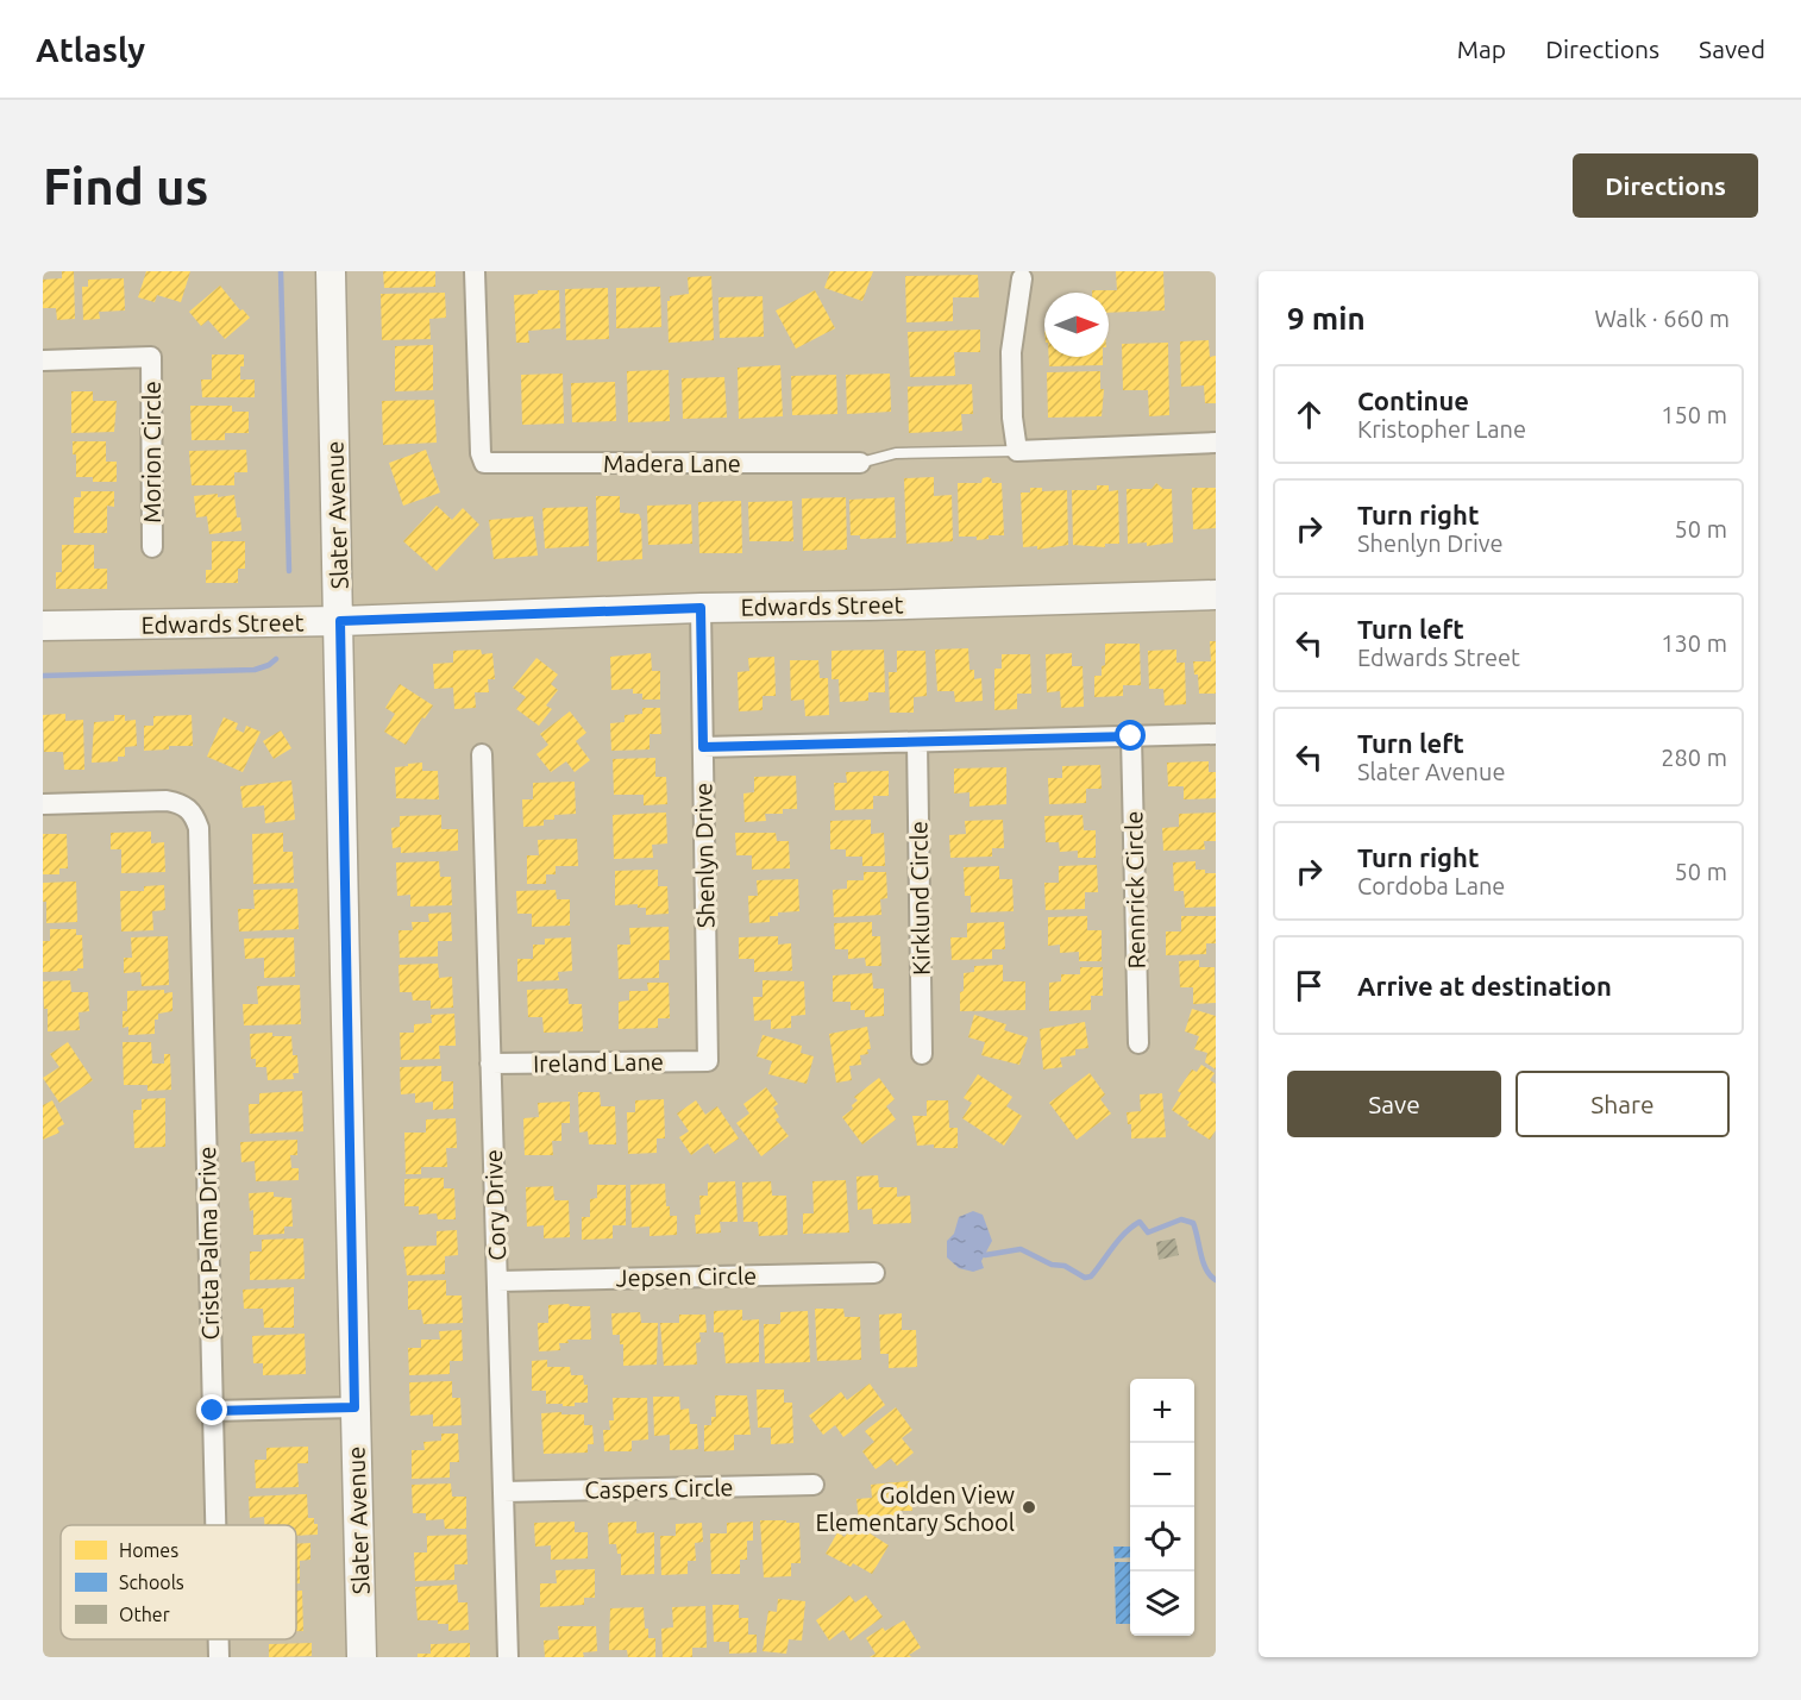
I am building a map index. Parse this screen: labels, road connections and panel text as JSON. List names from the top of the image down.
{
  "streets": {
    "street": [
      "Morion Circle",
      "Madera Lane",
      "Slater Avenue",
      "Edwards Street",
      "Shenlyn Drive",
      "Rennrick Circle",
      "Kirklund Circle",
      "Ireland Lane",
      "Cory Drive",
      "Crista Palma Drive",
      "Jepsen Circle",
      "Caspers Circle"
    ]
  },
  "crossings": [
    ["Slater Avenue", "Edwards Street"],
    ["Edwards Street", "Shenlyn Drive"],
    ["Shenlyn Drive", "Ireland Lane"],
    ["Ireland Lane", "Cory Drive"],
    ["Cory Drive", "Jepsen Circle"],
    ["Cory Drive", "Caspers Circle"]
  ],
  "places": ["Golden View Elementary School"],
  "legend": ["Homes", "Schools", "Other"],
  "north": "right",
  "page": {
    "header": "Atlasly",
    "nav": ["Map", "Directions", "Saved"],
    "buttons": [
      "Directions",
      ["Save", "Share"]
    ],
    "title": "Find us",
    "heading": ["9 min", "Walk · 660 m"],
    "list": [
      ["Continue", "Kristopher Lane", "150 m"],
      ["Turn right", "Shenlyn Drive", "50 m"],
      ["Turn left", "Edwards Street", "130 m"],
      ["Turn left", "Slater Avenue", "280 m"],
      ["Turn right", "Cordoba Lane", "50 m"],
      "Arrive at destination"
    ],
    "map_buttons": ["+", "−"]
  }
}
